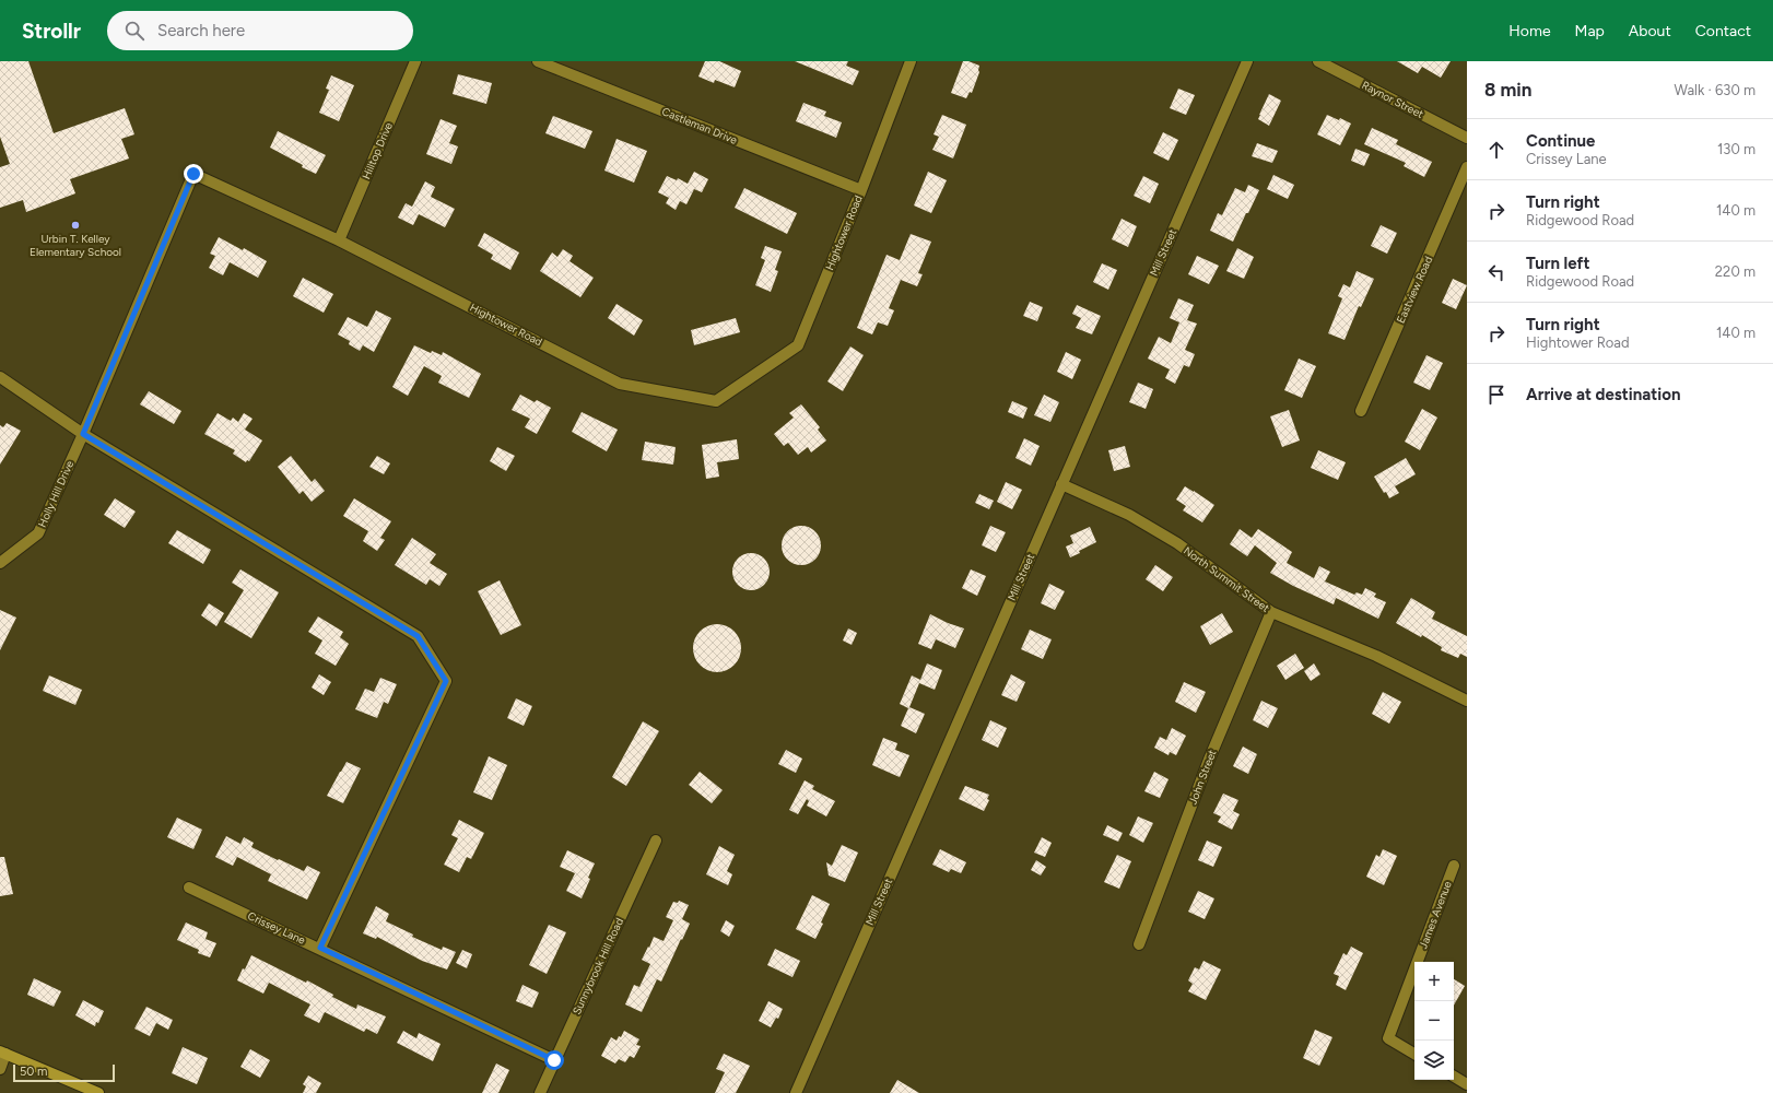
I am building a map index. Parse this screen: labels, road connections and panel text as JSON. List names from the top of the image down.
{
  "streets": {
    "street": [
      "Raynor Street",
      "Castleman Drive",
      "Hilltop Drive",
      "Hightower Road",
      "Mill Street",
      "Eastview Road",
      "Holly Hill Drive",
      "North Summit Street",
      "John Street",
      "James Avenue",
      "Crissey Lane",
      "Sunnybrook Hill Road"
    ]
  },
  "crossings": [
    ["Castleman Drive", "Hightower Road"],
    ["Hilltop Drive", "Hightower Road"],
    ["Hightower Road", "Holly Hill Drive"],
    ["Mill Street", "North Summit Street"],
    ["North Summit Street", "John Street"],
    ["Crissey Lane", "Sunnybrook Hill Road"]
  ],
  "places": ["Urbin T. Kelley Elementary School"],
  "scale_bar": "50 m",
  "page": {
    "header": "Strollr",
    "search": "Search here",
    "nav": [
      "Home",
      "Map",
      "About",
      "Contact"
    ],
    "heading": ["8 min", "Walk · 630 m"],
    "list": [
      ["Continue", "Crissey Lane", "130 m"],
      ["Turn right", "Ridgewood Road", "140 m"],
      ["Turn left", "Ridgewood Road", "220 m"],
      ["Turn right", "Hightower Road", "140 m"],
      "Arrive at destination"
    ],
    "map_buttons": ["+", "−"],
    "scale": "50 m"
  }
}
